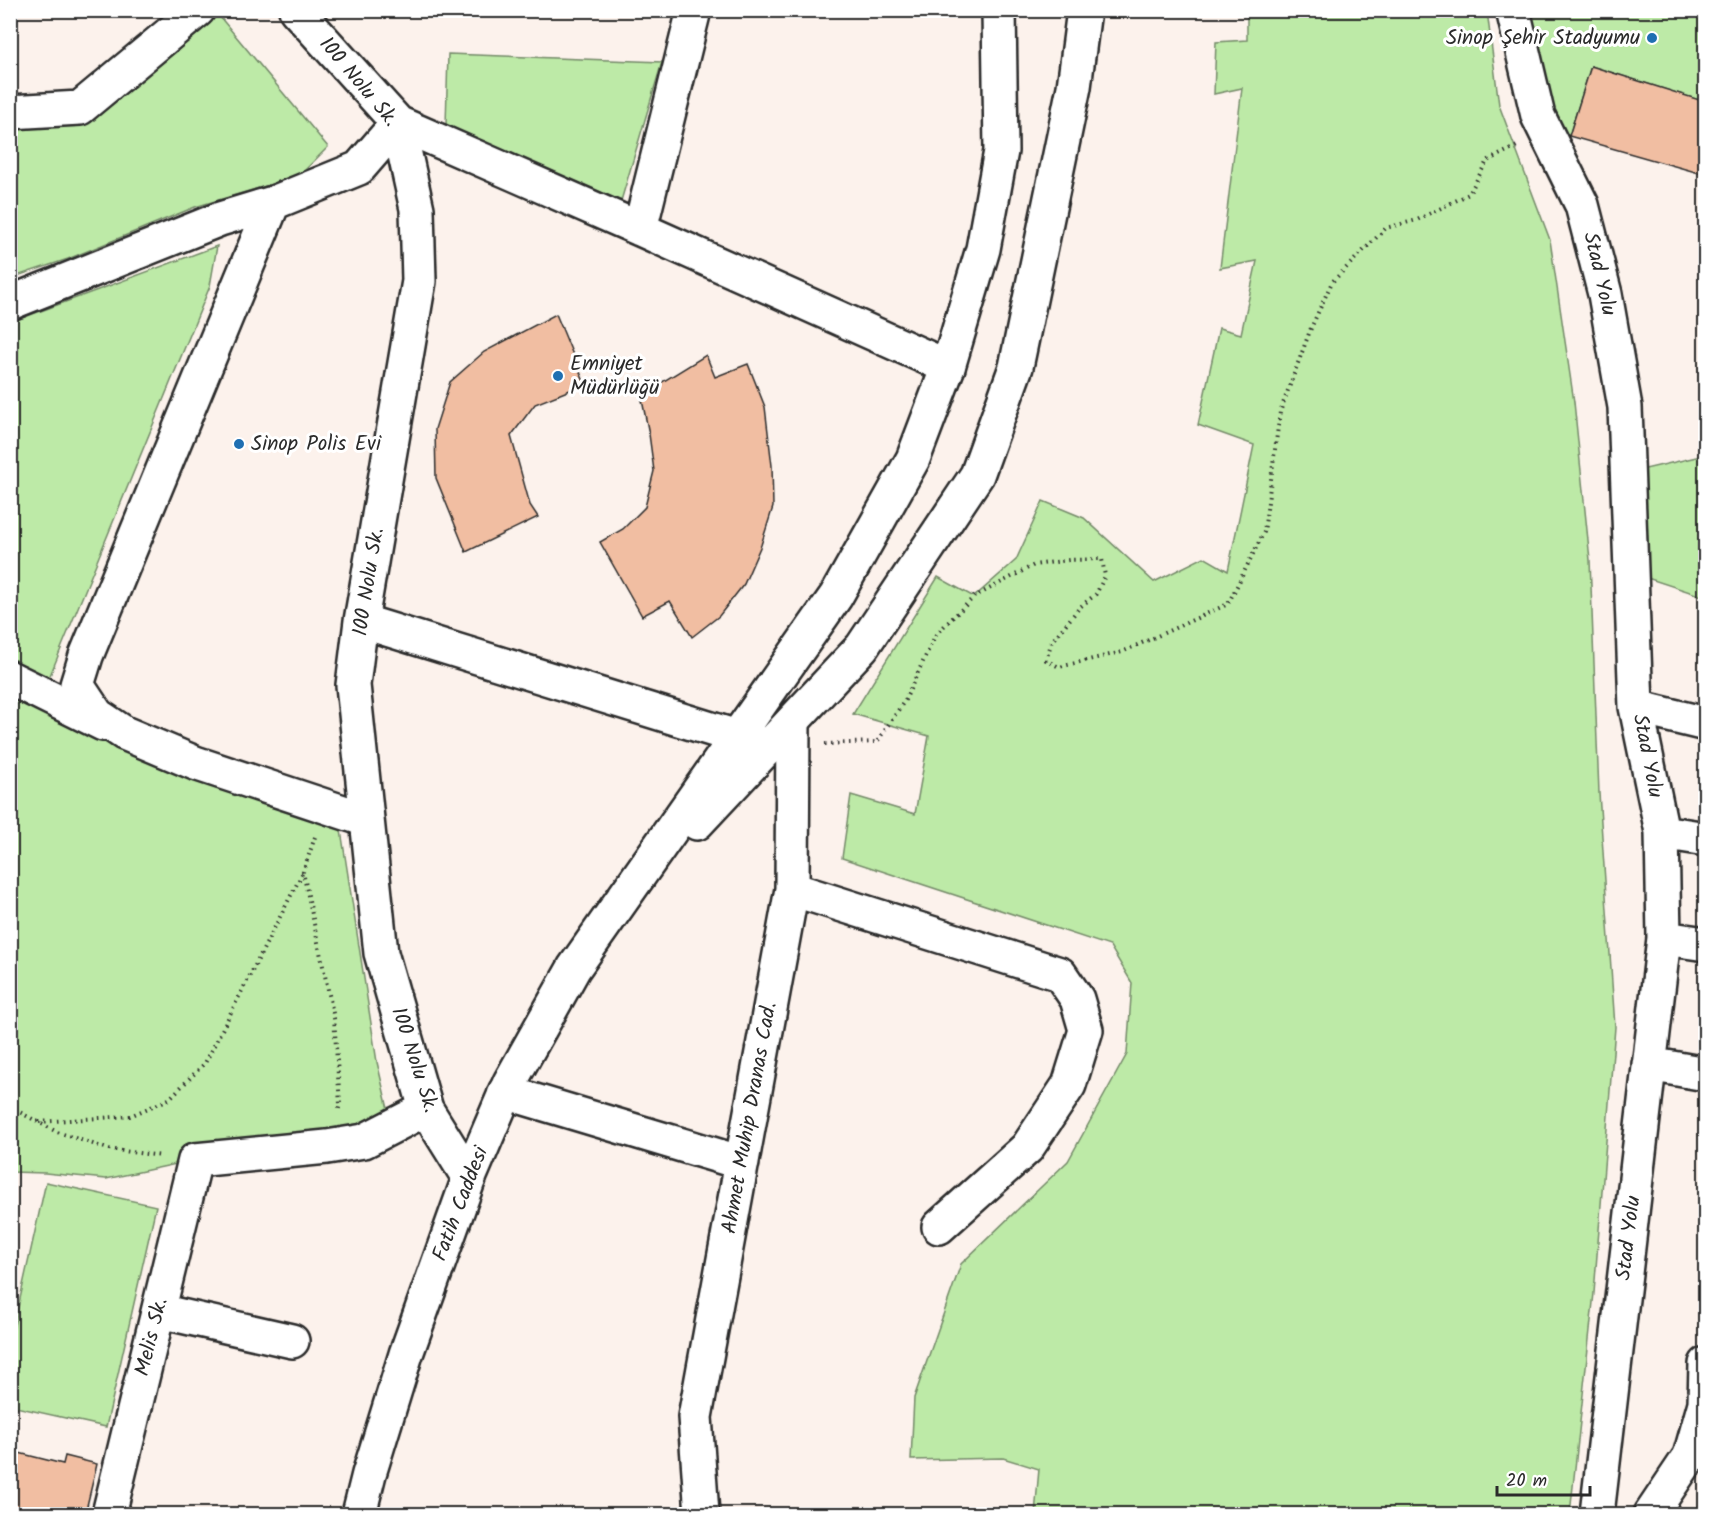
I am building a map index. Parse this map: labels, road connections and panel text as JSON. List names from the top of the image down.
{
  "streets": {
    "main road": [
      "100 Nolu Sk.",
      "Stad Yolu",
      "Ahmet Muhip Dranas Cad.",
      "Fatih Caddesi",
      "Melis Sk."
    ]
  },
  "crossings": [
    ["100 Nolu Sk.", "Fatih Caddesi"]
  ],
  "places": ["Sinop Şehir Stadyumu", "Emniyet Müdürlüğü", "Sinop Polis Evi"],
  "scale_bar": "20 m"
}
